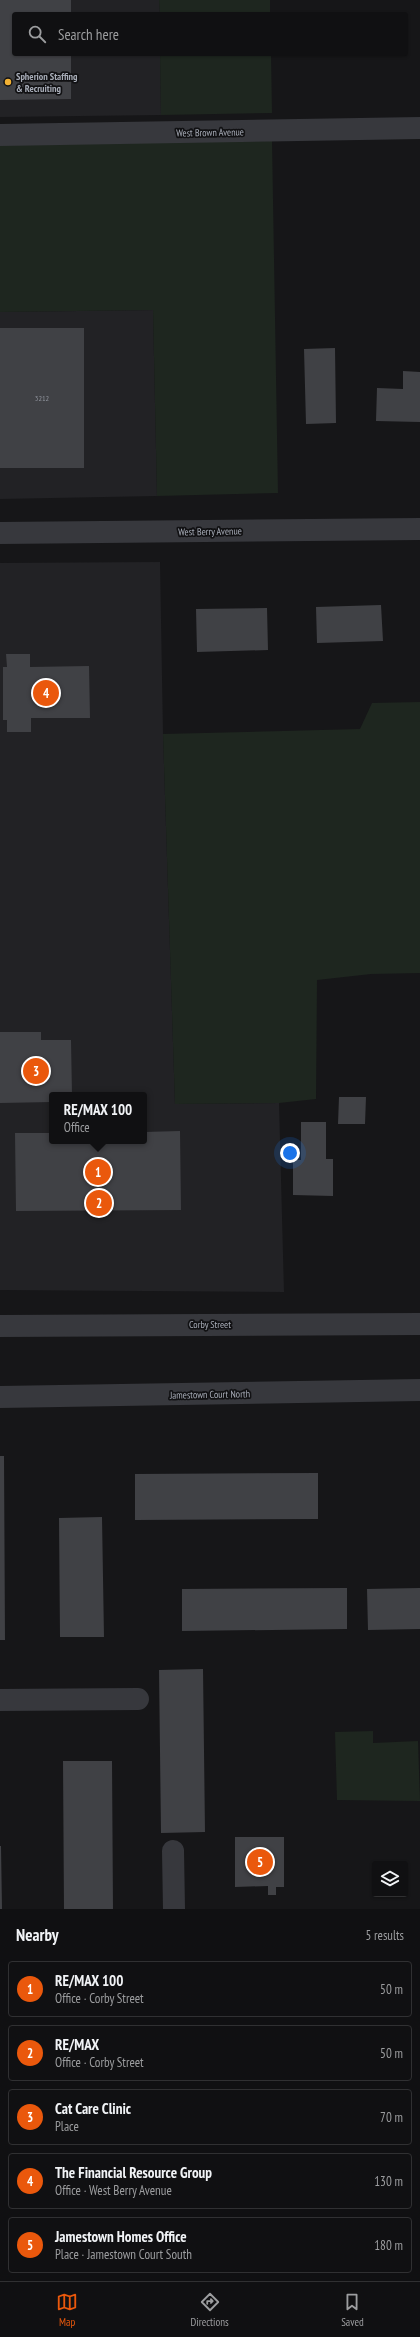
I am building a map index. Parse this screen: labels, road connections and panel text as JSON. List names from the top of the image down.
{
  "streets": {
    "street": [
      "West Brown Avenue",
      "West Berry Avenue",
      "Corby Street",
      "Jamestown Court North"
    ]
  },
  "places": ["Spherion Staffing & Recruiting"],
  "house_numbers": ["3212"],
  "page": {
    "search": "Search here",
    "pins": [
      "4",
      "3",
      "1",
      "2",
      "5"
    ],
    "popup": ["RE/MAX 100", "Office"],
    "heading": ["Nearby", "5 results"],
    "list": [
      {
        "mark": "1",
        "name": "RE/MAX 100",
        "note": "Office · Corby Street",
        "value": "50 m"
      },
      {
        "mark": "2",
        "name": "RE/MAX",
        "note": "Office · Corby Street",
        "value": "50 m"
      },
      {
        "mark": "3",
        "name": "Cat Care Clinic",
        "note": "Place",
        "value": "70 m"
      },
      {
        "mark": "4",
        "name": "The Financial Resource Group",
        "note": "Office · West Berry Avenue",
        "value": "130 m"
      },
      {
        "mark": "5",
        "name": "Jamestown Homes Office",
        "note": "Place · Jamestown Court South",
        "value": "180 m"
      }
    ],
    "nav": ["Map", "Directions", "Saved"]
  }
}
